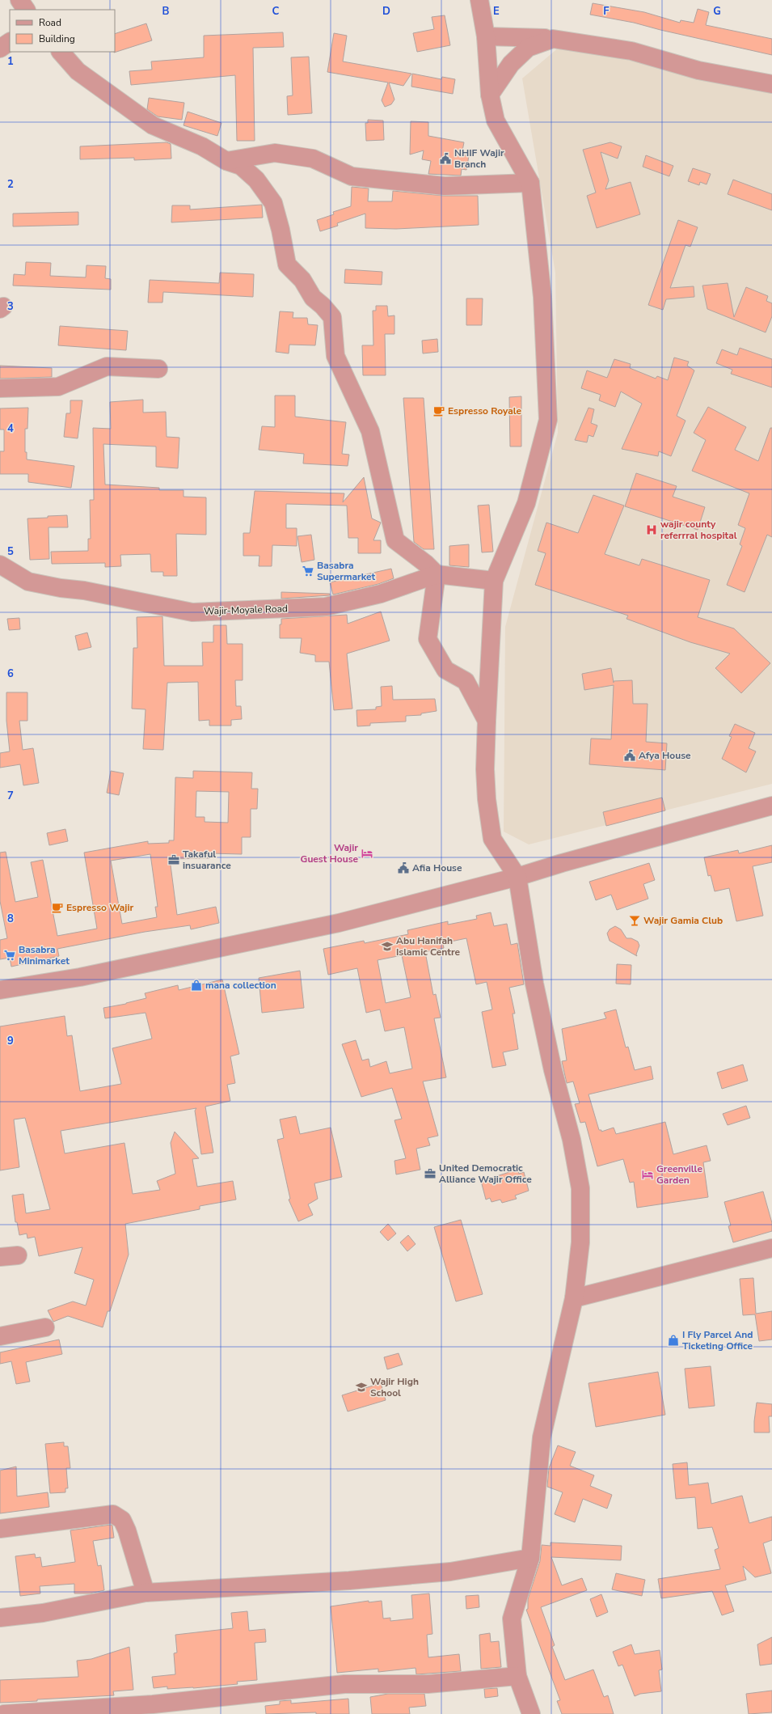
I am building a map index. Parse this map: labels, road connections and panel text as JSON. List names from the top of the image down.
{
  "streets": {
    "street": ["Wajir-Moyale Road"]
  },
  "places": {
    "public building": ["NHIF Wajir Branch", "Afya House", "Afia House"],
    "cafe": ["Espresso Royale", "Espresso Wajir"],
    "hospital": ["wajir county referrral hospital"],
    "supermarket": ["Basabra Supermarket", "Basabra Minimarket"],
    "hotel": ["Wajir Guest House", "Greenville Garden"],
    "office": ["Takaful insuarance", "United Democratic Alliance Wajir Office"],
    "bar": ["Wajir Gamia Club"],
    "school or university": ["Abu Hanifah Islamic Centre", "Wajir High School"],
    "shop": ["mana collection", "I Fly Parcel And Ticketing Office"]
  },
  "legend": ["Road", "Building"],
  "grid": {
    "columns": [
      "B",
      "C",
      "D",
      "E",
      "F",
      "G"
    ],
    "rows": [
      "1",
      "2",
      "3",
      "4",
      "5",
      "6",
      "7",
      "8",
      "9"
    ]
  }
}
